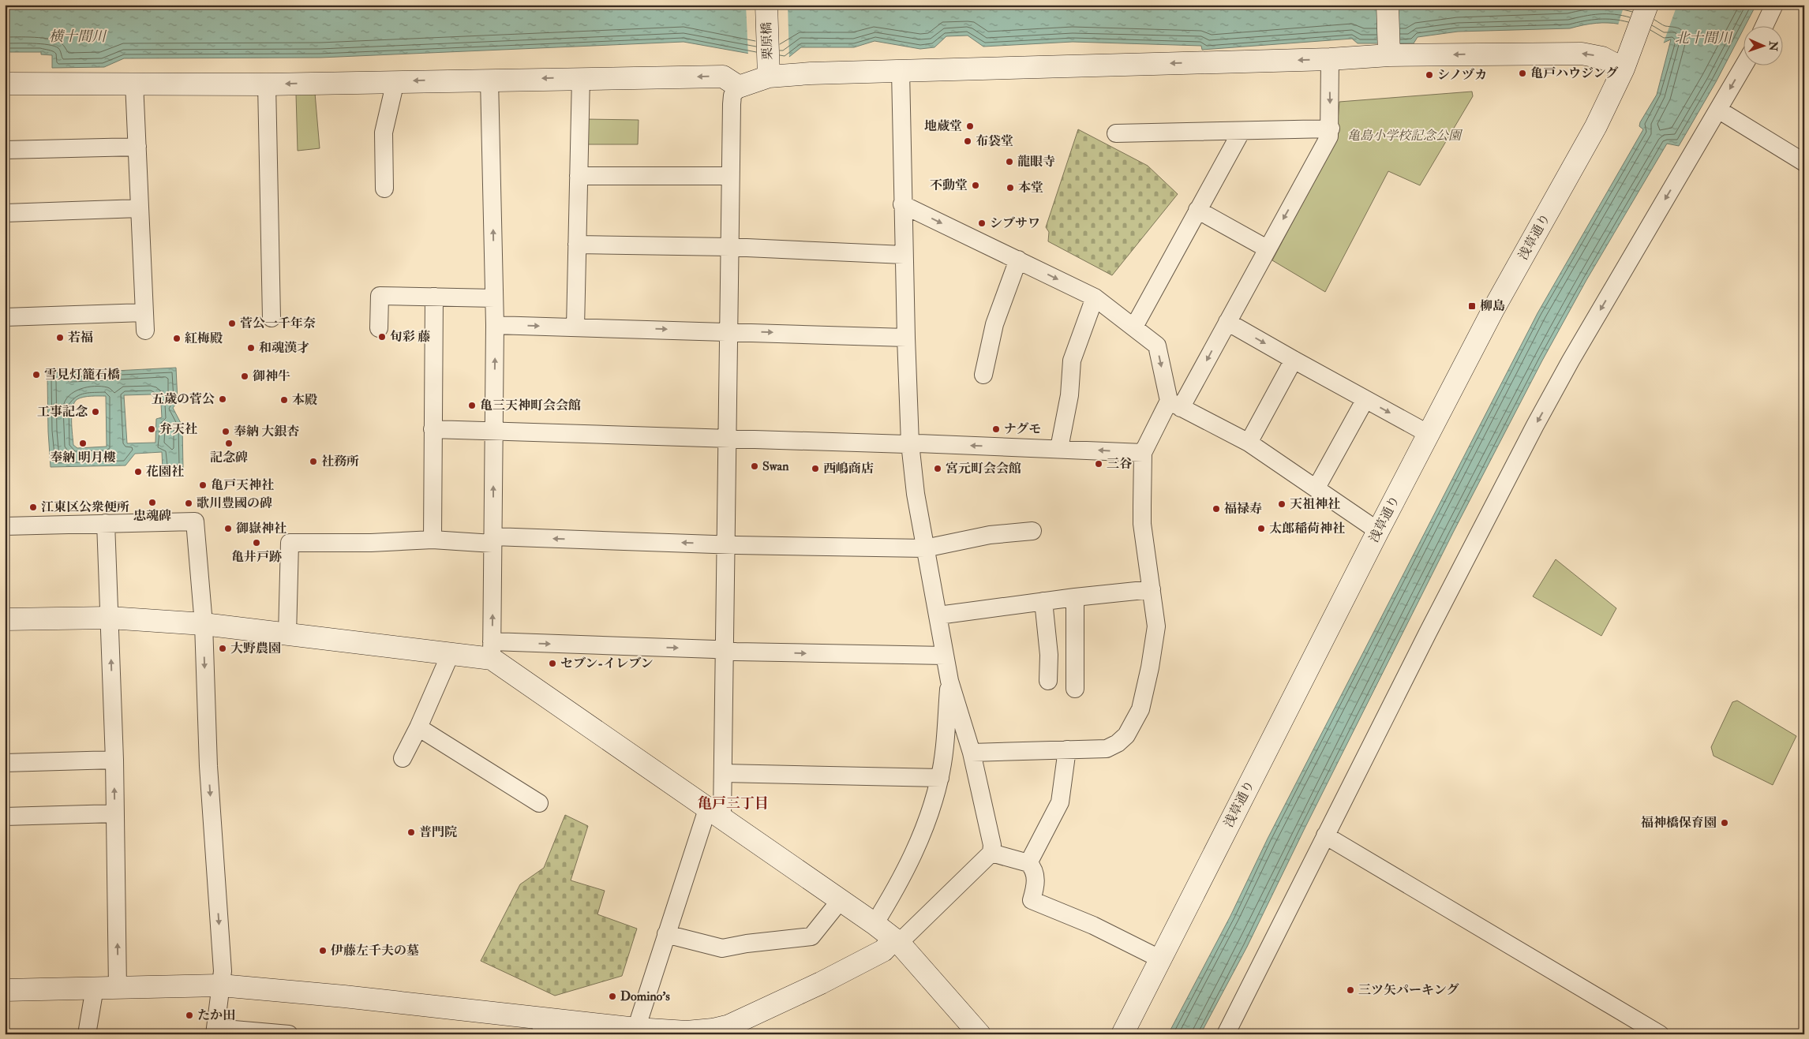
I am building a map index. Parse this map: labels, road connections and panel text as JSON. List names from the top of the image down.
{
  "streets": {
    "street": ["栗原橋", "浅草通り"]
  },
  "districts": ["亀戸三丁目"],
  "water": ["横十間川", "北十間川"],
  "parks": ["亀島小学校記念公園"],
  "places": {
    "other": [
      "亀戸ハウジング",
      "シノヅカ",
      "地蔵堂",
      "布袋堂",
      "龍眼寺",
      "不動堂",
      "本堂",
      "シブサワ",
      "菅公一千年奈",
      "旬彩 藤",
      "若福",
      "紅梅殿",
      "和魂漢才",
      "雪見灯籠石橋",
      "御神牛",
      "五歳の菅公",
      "本殿",
      "亀三天神町会会館",
      "工事記念",
      "弁天社",
      "ナグモ",
      "奉納 大銀杏",
      "奉納 明月樓",
      "記念碑",
      "社務所",
      "三谷",
      "Swan",
      "西嶋商店",
      "宮元町会会館",
      "花園社",
      "亀戸天神社",
      "忠魂碑",
      "歌川豊國の碑",
      "天祖神社",
      "江東区公衆便所",
      "福禄寿",
      "御嶽神社",
      "太郎稲荷神社",
      "亀井戸跡",
      "大野農園",
      "セブン-イレブン",
      "福神橋保育園",
      "普門院",
      "伊藤左千夫の墓",
      "三ツ矢パーキング",
      "Domino's",
      "たか田"
    ],
    "transit": ["柳島"]
  },
  "north": "right"
}
